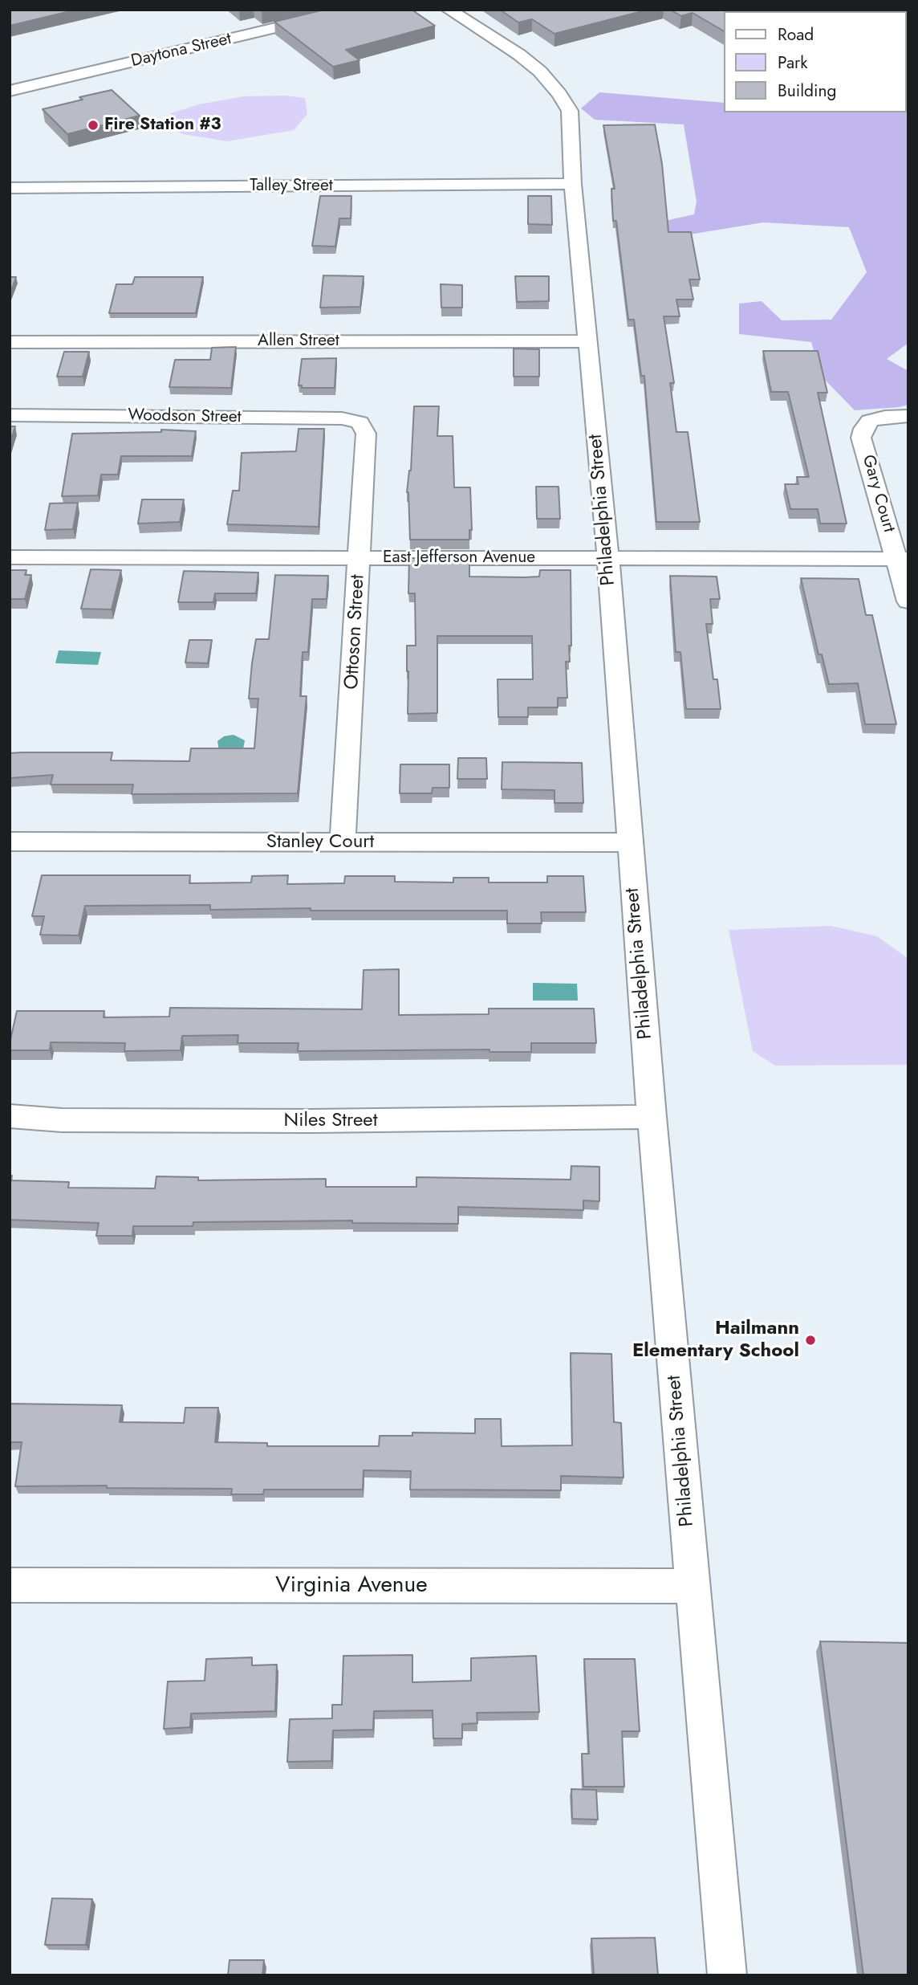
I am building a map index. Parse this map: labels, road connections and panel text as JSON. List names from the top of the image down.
{
  "streets": {
    "street": [
      "Daytona Street",
      "Talley Street",
      "Allen Street",
      "Woodson Street",
      "Gary Court",
      "Philadelphia Street",
      "East Jefferson Avenue",
      "Ottoson Street",
      "Stanley Court",
      "Niles Street",
      "Virginia Avenue"
    ]
  },
  "crossings": [
    ["Talley Street", "Philadelphia Street"],
    ["Allen Street", "Philadelphia Street"],
    ["Woodson Street", "Ottoson Street"],
    ["Gary Court", "East Jefferson Avenue"],
    ["Philadelphia Street", "East Jefferson Avenue"],
    ["Philadelphia Street", "Stanley Court"],
    ["Philadelphia Street", "Niles Street"],
    ["Philadelphia Street", "Virginia Avenue"],
    ["East Jefferson Avenue", "Ottoson Street"],
    ["Ottoson Street", "Stanley Court"]
  ],
  "places": ["Fire Station #3", "Hailmann Elementary School"],
  "legend": ["Road", "Park", "Building"]
}
